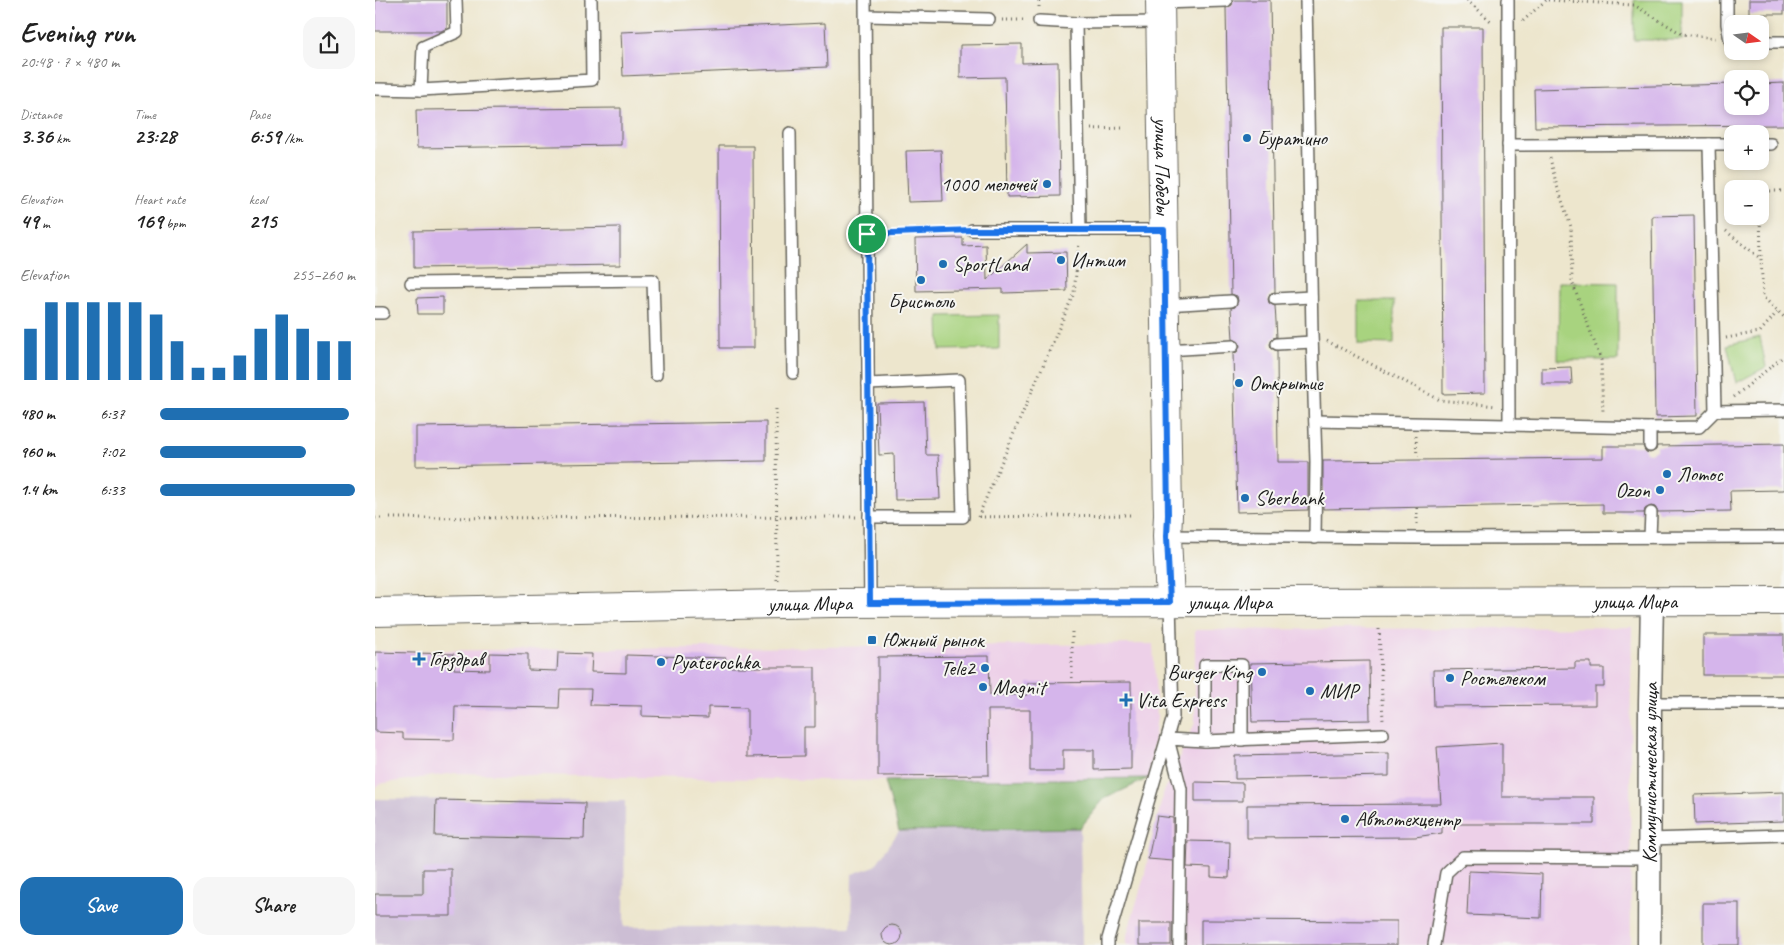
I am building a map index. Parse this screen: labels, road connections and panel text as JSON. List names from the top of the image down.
{
  "streets": {
    "main road": ["улица Победы", "улица Мира"],
    "street": ["Коммунистическая улица"]
  },
  "crossings": [
    ["улица Победы", "улица Мира"],
    ["улица Мира", "Коммунистическая улица"]
  ],
  "places": {
    "other": [
      "Буратино",
      "1000 мелочей",
      "Интим",
      "SportLand",
      "Бристоль",
      "Открытие",
      "Лотос",
      "Ozon",
      "Sberbank",
      "Pyaterochka",
      "Tele2",
      "Burger King",
      "Ростелеком",
      "Magnit",
      "МИР",
      "Автотехцентр"
    ],
    "transit": ["Южный рынок"],
    "health": ["Горздрав", "Vita Express"]
  },
  "north": "right",
  "page": {
    "heading": ["Evening run", "20:48 · 7 × 480 m"],
    "map_buttons": ["+", "−"],
    "stats": [
      ["Distance", "3.36 km"],
      ["Time", "23:28"],
      ["Pace", "6:59 /km"],
      ["Elevation", "49 m"],
      ["Heart rate", "169 bpm"],
      ["kcal", "215"]
    ],
    "chart": ["Elevation", "255–260 m"],
    "list": [
      {
        "name": "480 m",
        "note": "6:37"
      },
      {
        "name": "960 m",
        "note": "7:02"
      },
      {
        "name": "1.4 km",
        "note": "6:33"
      }
    ],
    "buttons": ["Save", "Share"]
  }
}
